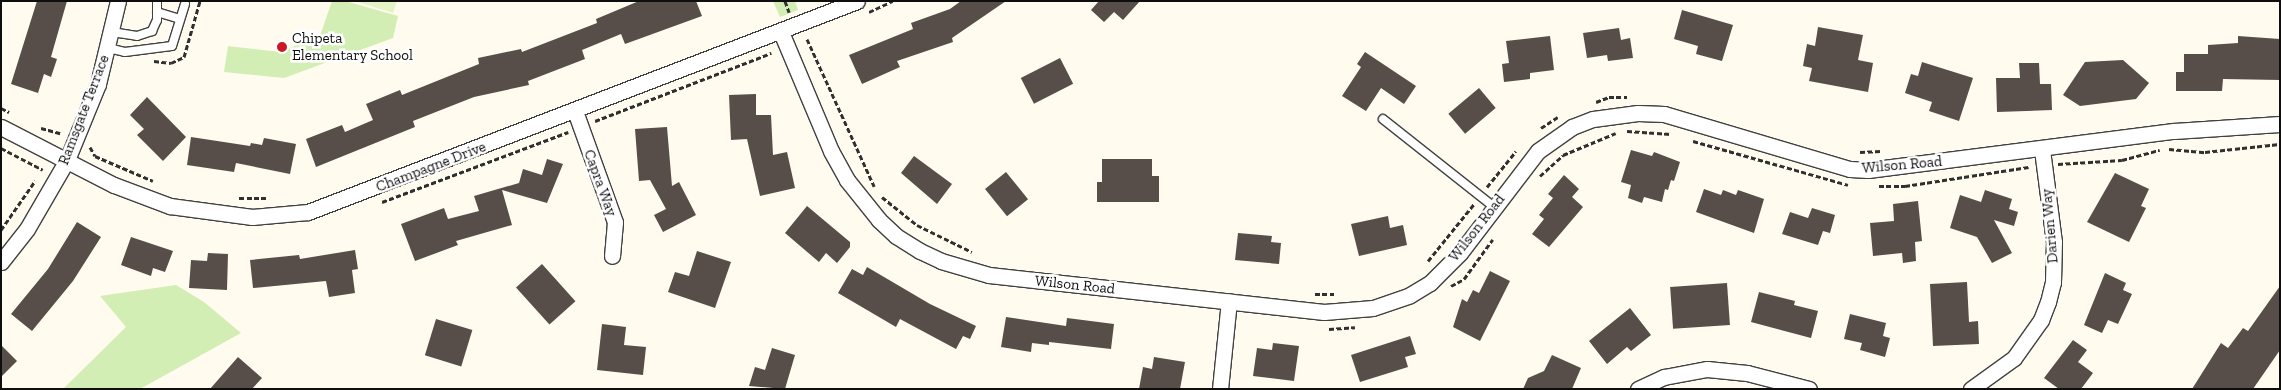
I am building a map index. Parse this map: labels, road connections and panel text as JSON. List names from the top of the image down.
{
  "streets": {
    "street": [
      "Ramsgate Terrace",
      "Wilson Road",
      "Champagne Drive",
      "Capra Way",
      "Darien Way"
    ]
  },
  "crossings": [
    ["Ramsgate Terrace", "Champagne Drive"],
    ["Wilson Road", "Champagne Drive"],
    ["Wilson Road", "Darien Way"],
    ["Champagne Drive", "Capra Way"]
  ],
  "places": ["Chipeta Elementary School"]
}
